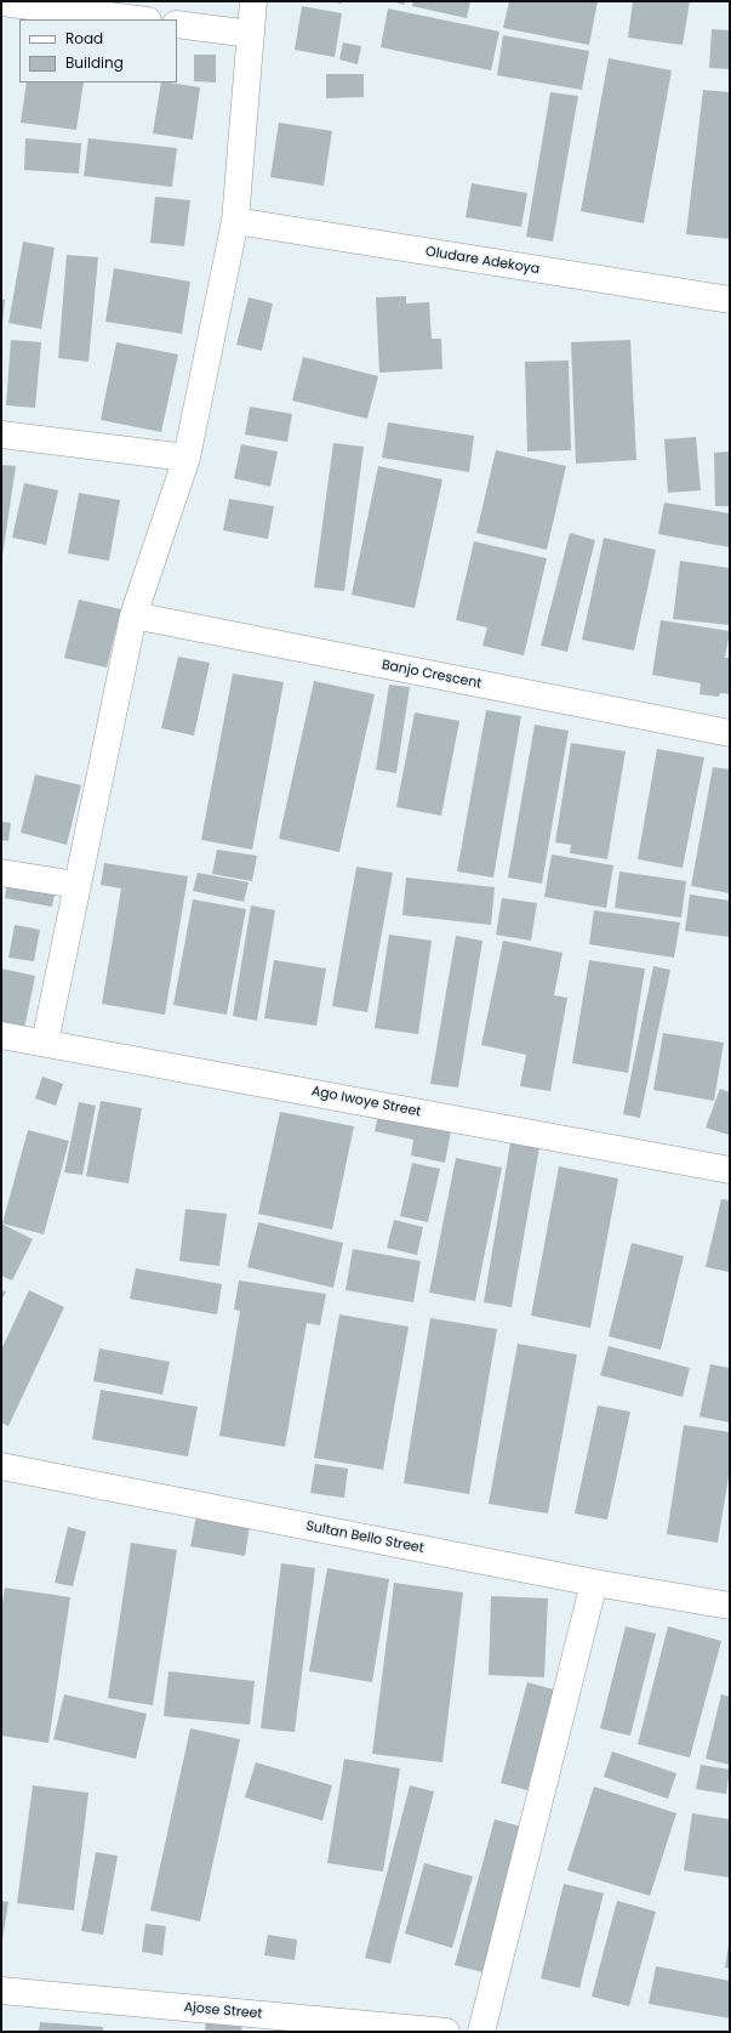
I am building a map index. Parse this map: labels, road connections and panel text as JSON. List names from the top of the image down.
{
  "streets": {
    "street": [
      "Oludare Adekoya",
      "Banjo Crescent",
      "Ago Iwoye Street",
      "Sultan Bello Street",
      "Ajose Street"
    ]
  },
  "legend": ["Road", "Building"]
}
